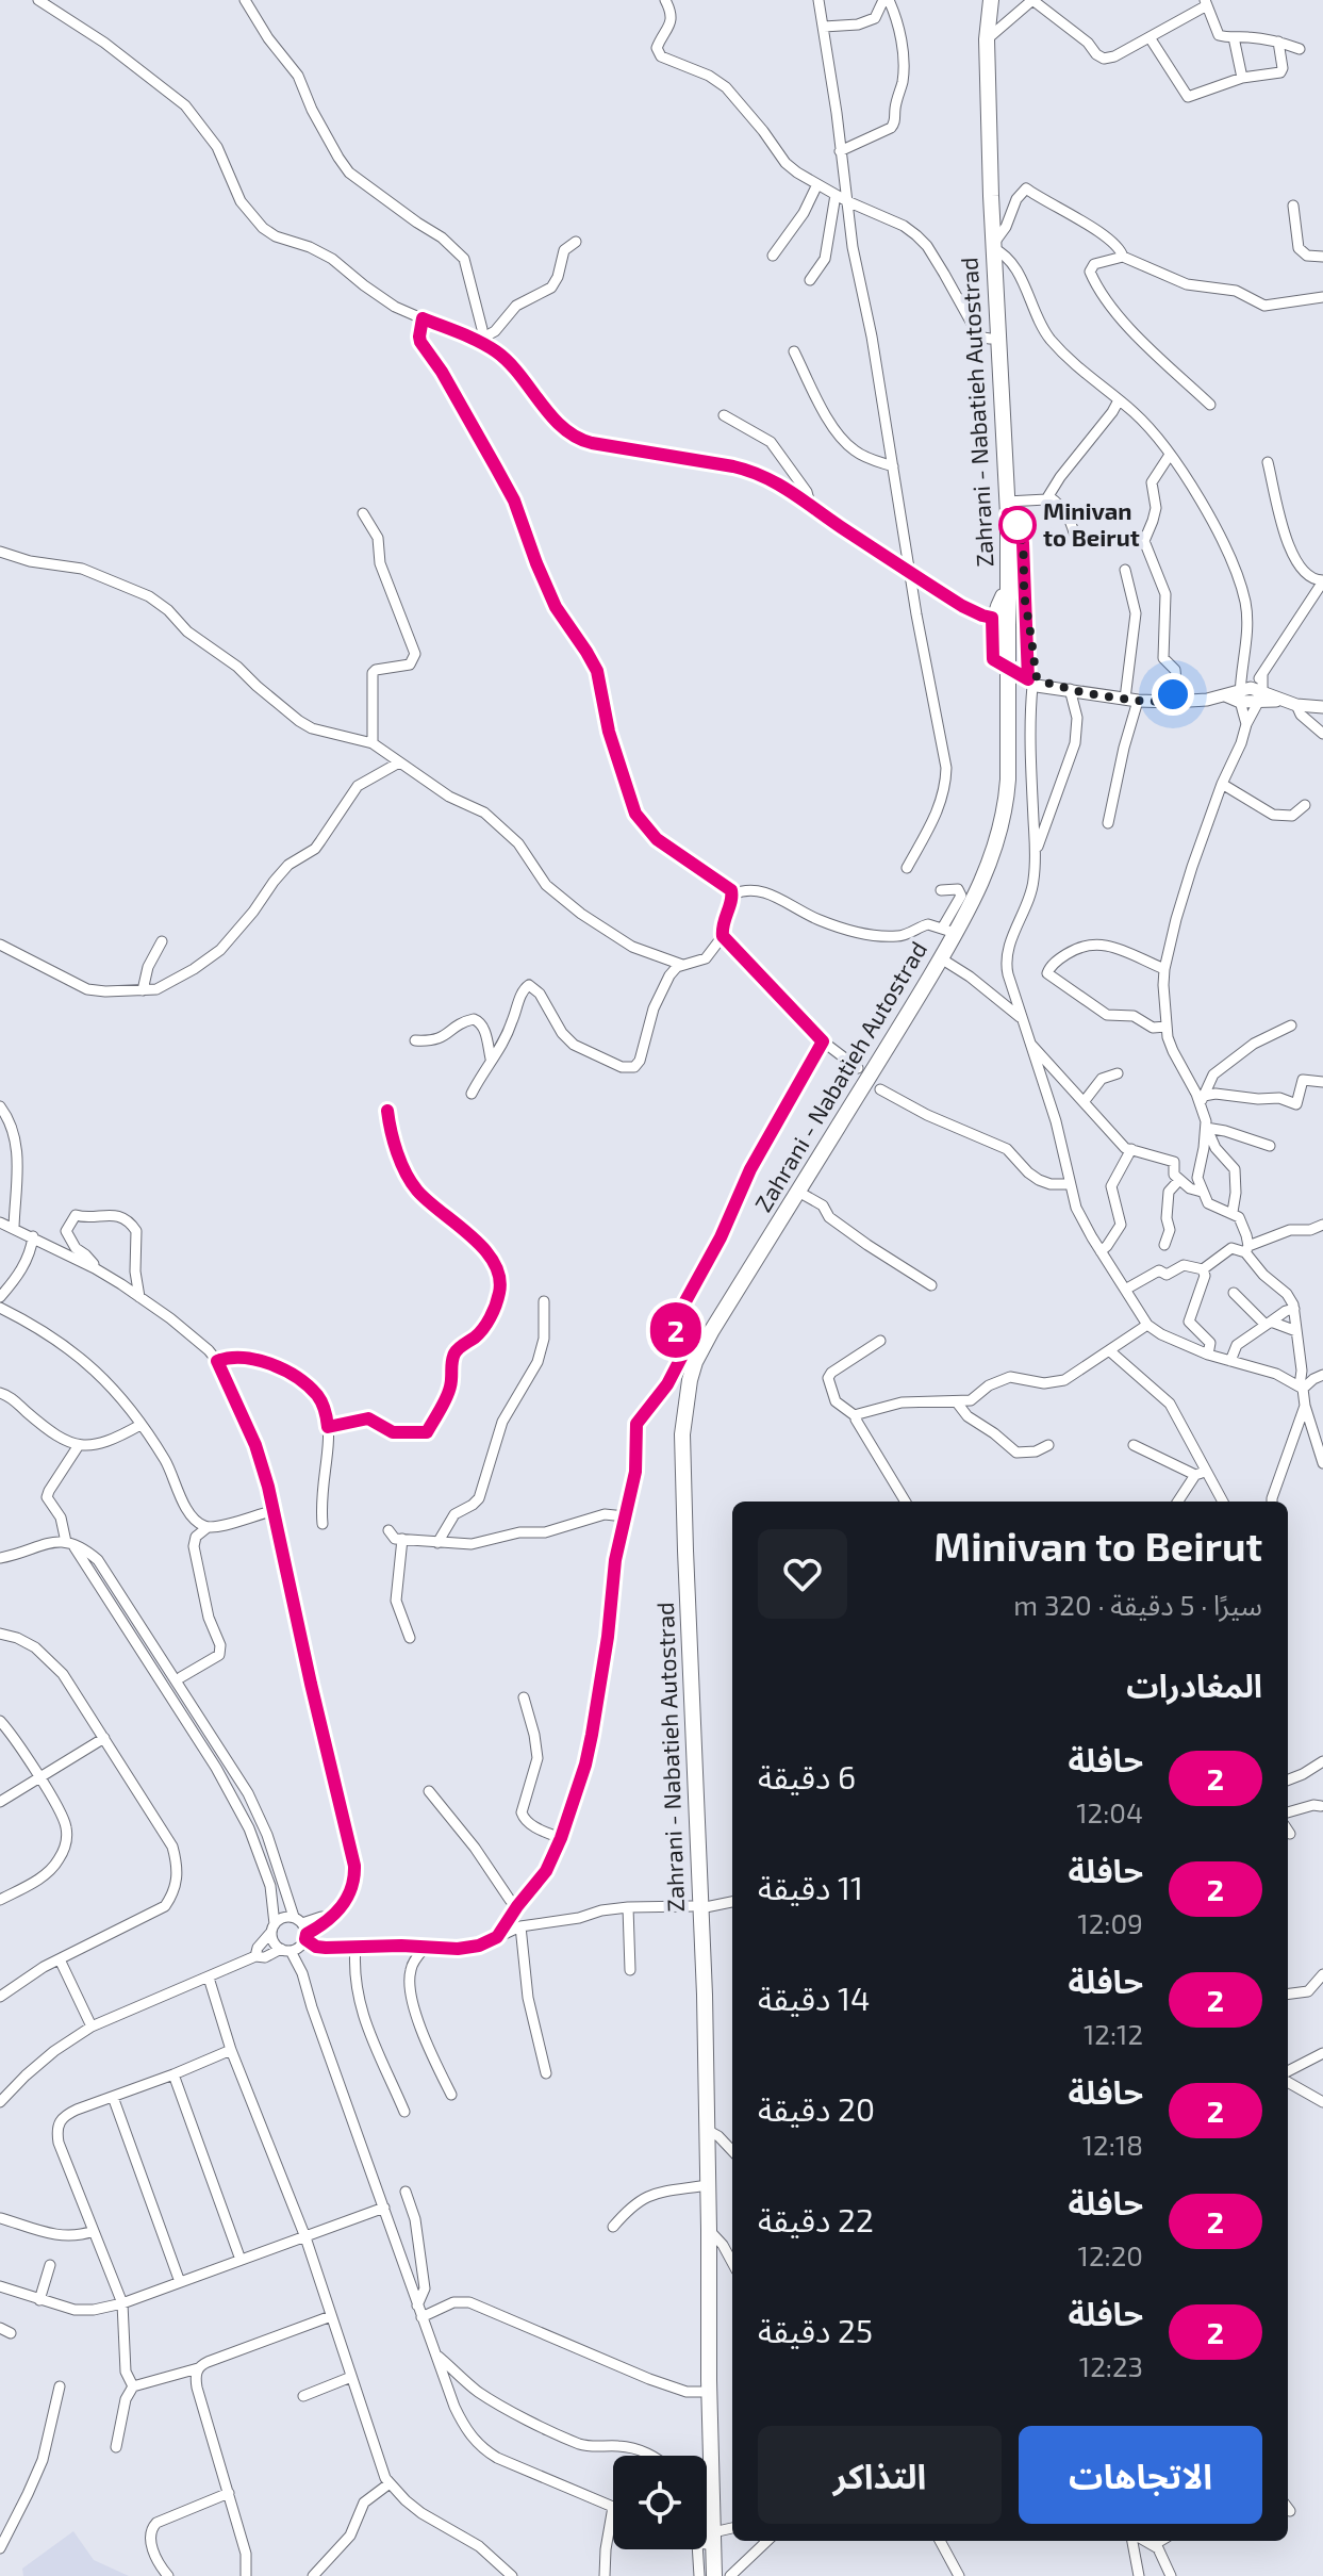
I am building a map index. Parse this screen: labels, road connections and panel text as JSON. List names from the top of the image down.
{
  "streets": {
    "highway": ["Zahrani - Nabatieh Autostrad"]
  },
  "places": ["Minivan to Beirut"],
  "lines": ["bus line 2"],
  "page": {
    "on_map": "2",
    "heading": [
      ["Minivan to Beirut", "سيرًا · 5 دقيقة · 320 m"],
      "المغادرات"
    ],
    "list": [
      {
        "mark": "2",
        "name": "حافلة",
        "note": "12:04",
        "value": "6 دقيقة"
      },
      {
        "mark": "2",
        "name": "حافلة",
        "note": "12:09",
        "value": "11 دقيقة"
      },
      {
        "mark": "2",
        "name": "حافلة",
        "note": "12:12",
        "value": "14 دقيقة"
      },
      {
        "mark": "2",
        "name": "حافلة",
        "note": "12:18",
        "value": "20 دقيقة"
      },
      {
        "mark": "2",
        "name": "حافلة",
        "note": "12:20",
        "value": "22 دقيقة"
      },
      {
        "mark": "2",
        "name": "حافلة",
        "note": "12:23",
        "value": "25 دقيقة"
      }
    ],
    "buttons": ["الاتجاهات", "التذاكر"]
  }
}
